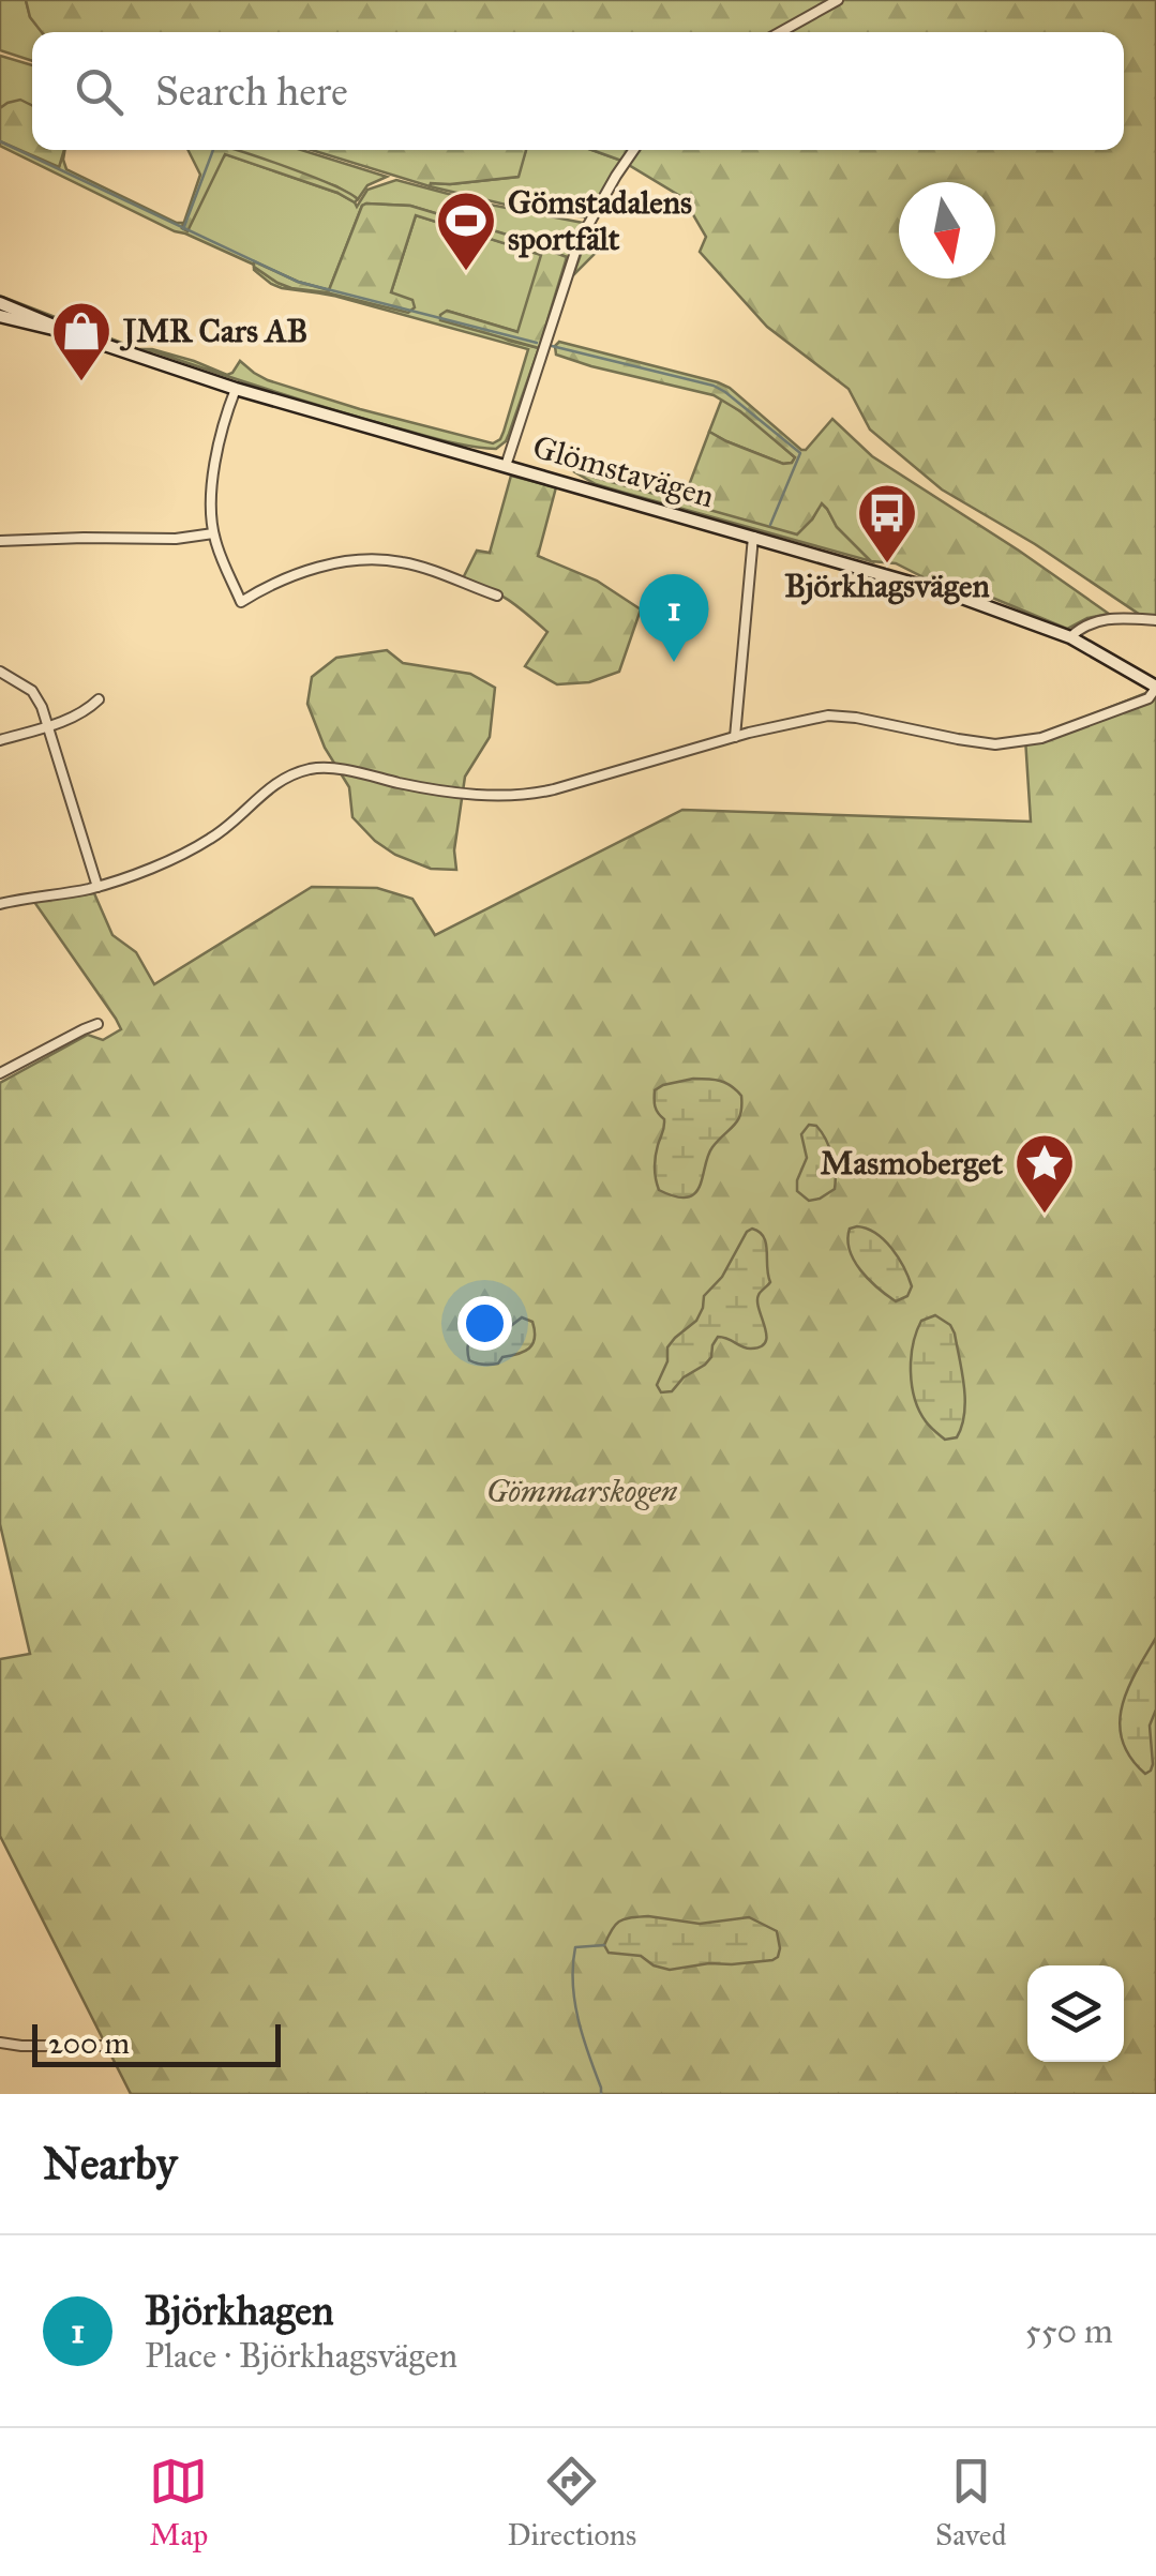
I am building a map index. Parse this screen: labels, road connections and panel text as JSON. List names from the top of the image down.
{
  "streets": {
    "main road": ["Glömstavägen"]
  },
  "parks": ["Gömmarskogen"],
  "places": {
    "sports": ["Gömstadalens sportfält"],
    "shop": ["JMR Cars AB"],
    "bus stop": ["Björkhagsvägen"],
    "place": ["Masmoberget"]
  },
  "scale_bar": "200 m",
  "north": "bottom",
  "page": {
    "search": "Search here",
    "pins": "1",
    "scale": "200 m",
    "heading": "Nearby",
    "list": [
      {
        "mark": "1",
        "name": "Björkhagen",
        "note": "Place · Björkhagsvägen",
        "value": "550 m"
      }
    ],
    "nav": ["Map", "Directions", "Saved"]
  }
}
